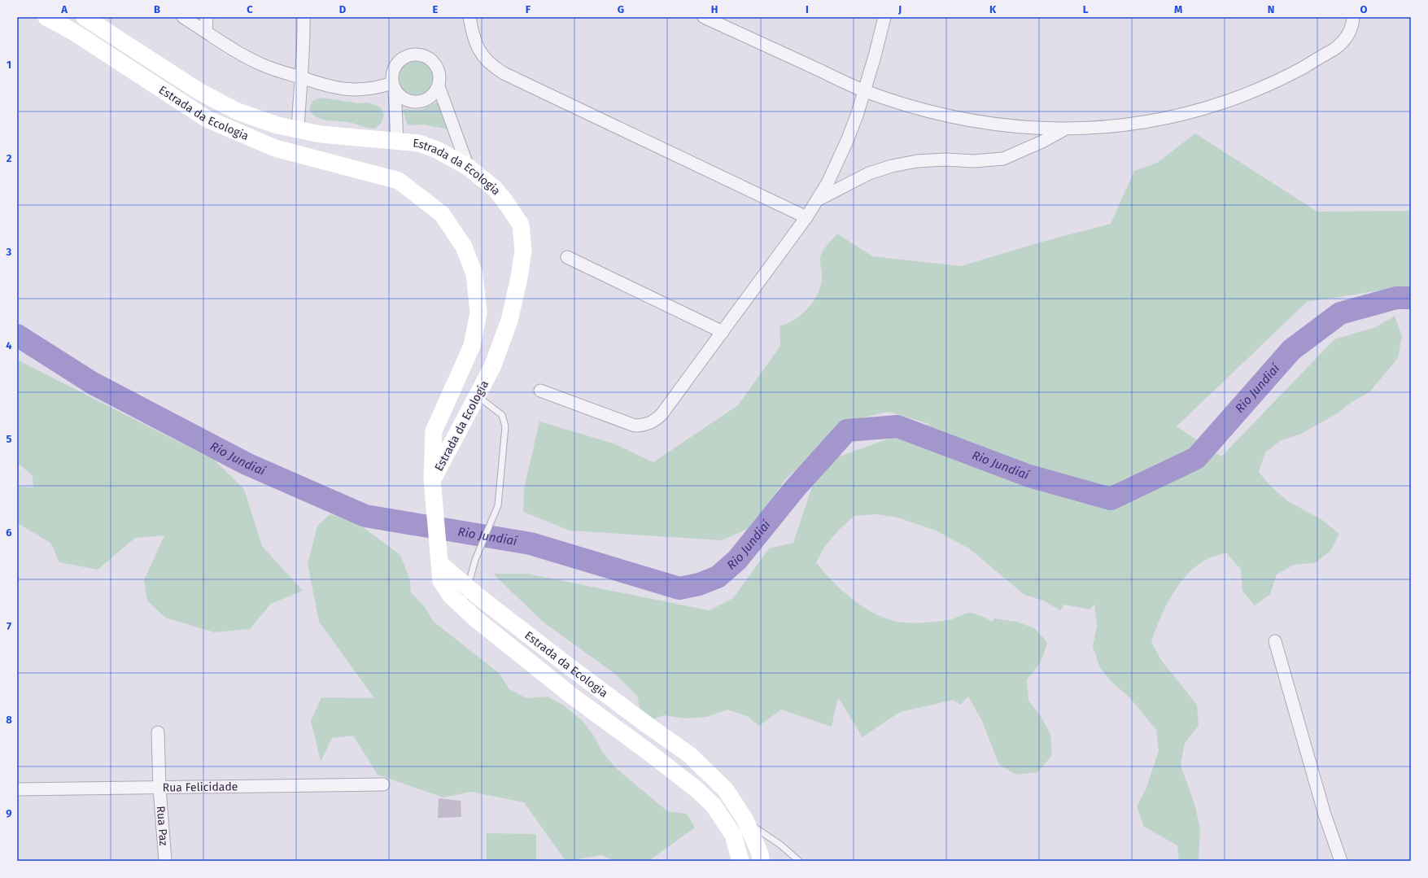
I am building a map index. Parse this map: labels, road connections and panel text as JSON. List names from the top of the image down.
{
  "streets": {
    "street": ["Estrada da Ecologia", "Rua Felicidade", "Rua Paz"]
  },
  "crossings": [
    ["Rua Felicidade", "Rua Paz"]
  ],
  "water": ["Rio Jundiaí"],
  "grid": {
    "columns": [
      "A",
      "B",
      "C",
      "D",
      "E",
      "F",
      "G",
      "H",
      "I",
      "J",
      "K",
      "L",
      "M",
      "N",
      "O"
    ],
    "rows": [
      "1",
      "2",
      "3",
      "4",
      "5",
      "6",
      "7",
      "8",
      "9"
    ]
  }
}
